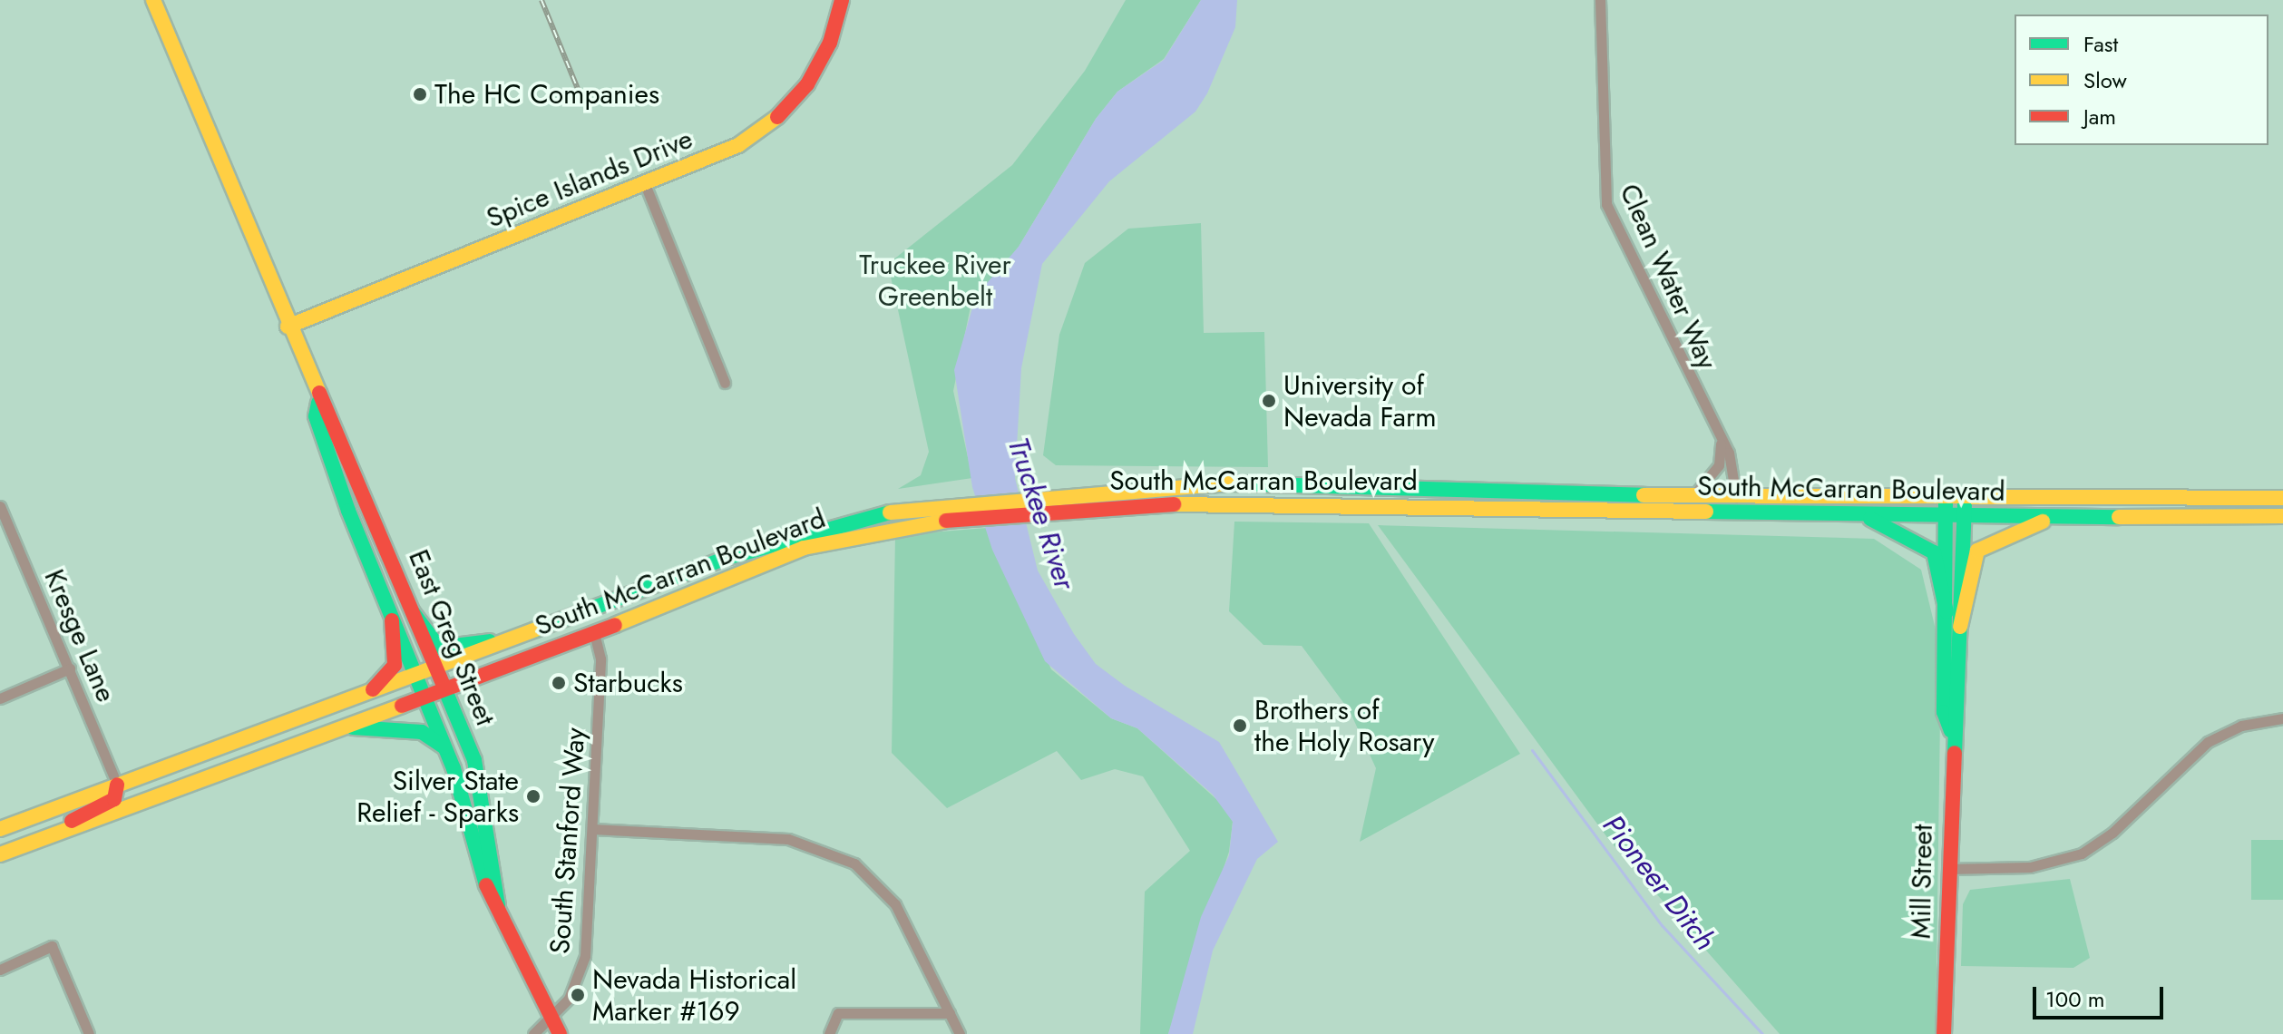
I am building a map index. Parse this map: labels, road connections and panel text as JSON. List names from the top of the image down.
{
  "streets": {
    "main road": [
      "Spice Islands Drive",
      "South McCarran Boulevard",
      "East Greg Street",
      "Mill Street"
    ],
    "street": ["Clean Water Way", "Kresge Lane", "South Stanford Way"]
  },
  "crossings": [
    ["Spice Islands Drive", "East Greg Street"],
    ["Clean Water Way", "South McCarran Boulevard"],
    ["South McCarran Boulevard", "Kresge Lane"],
    ["South McCarran Boulevard", "East Greg Street"],
    ["South McCarran Boulevard", "South Stanford Way"],
    ["South McCarran Boulevard", "Mill Street"],
    ["East Greg Street", "South Stanford Way"]
  ],
  "water": ["Truckee River", "Pioneer Ditch"],
  "parks": ["Truckee River Greenbelt"],
  "places": [
    "The HC Companies",
    "University of Nevada Farm",
    "Starbucks",
    "Brothers of the Holy Rosary",
    "Silver State Relief - Sparks",
    "Nevada Historical Marker #169"
  ],
  "legend": ["Fast", "Slow", "Jam"],
  "scale_bar": "100 m"
}
